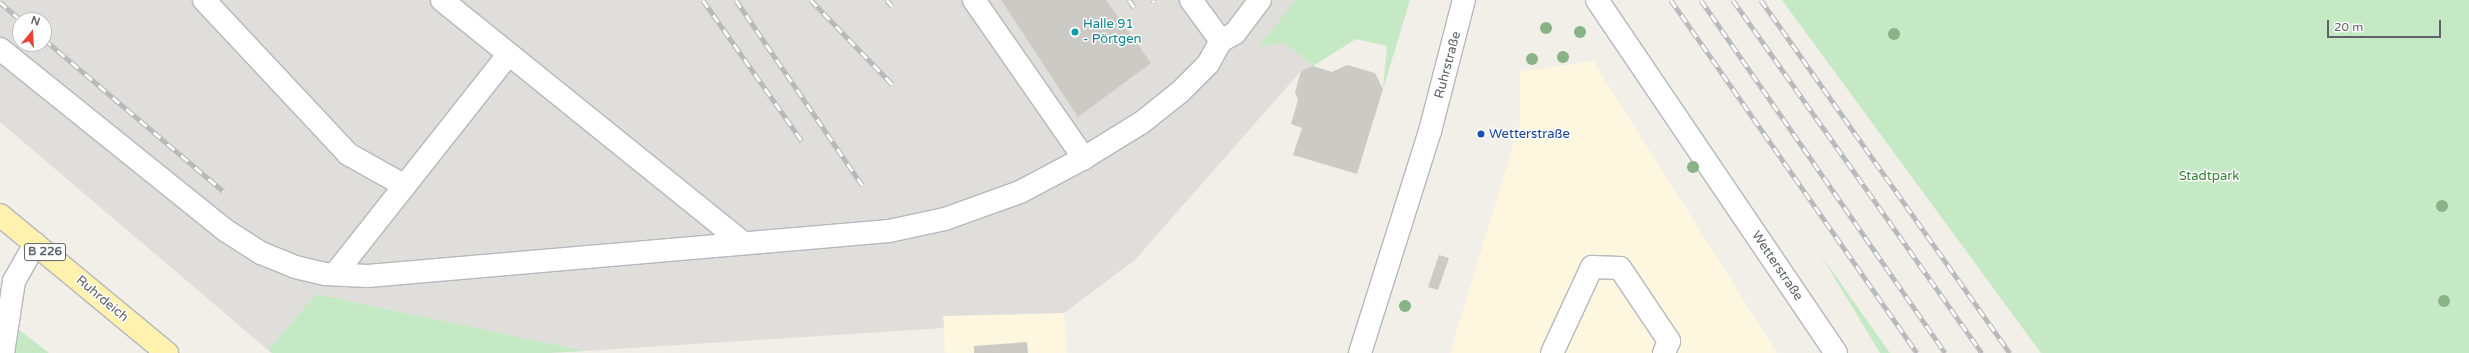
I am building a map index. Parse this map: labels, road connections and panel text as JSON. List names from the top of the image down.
{
  "streets": {
    "main road": ["B 226", "Ruhrdeich"],
    "street": ["Ruhrstraße", "Wetterstraße"]
  },
  "parks": ["Stadtpark"],
  "places": ["Halle 91 - Pörtgen", "Wetterstraße"],
  "scale_bar": "20 m",
  "north": "top"
}
